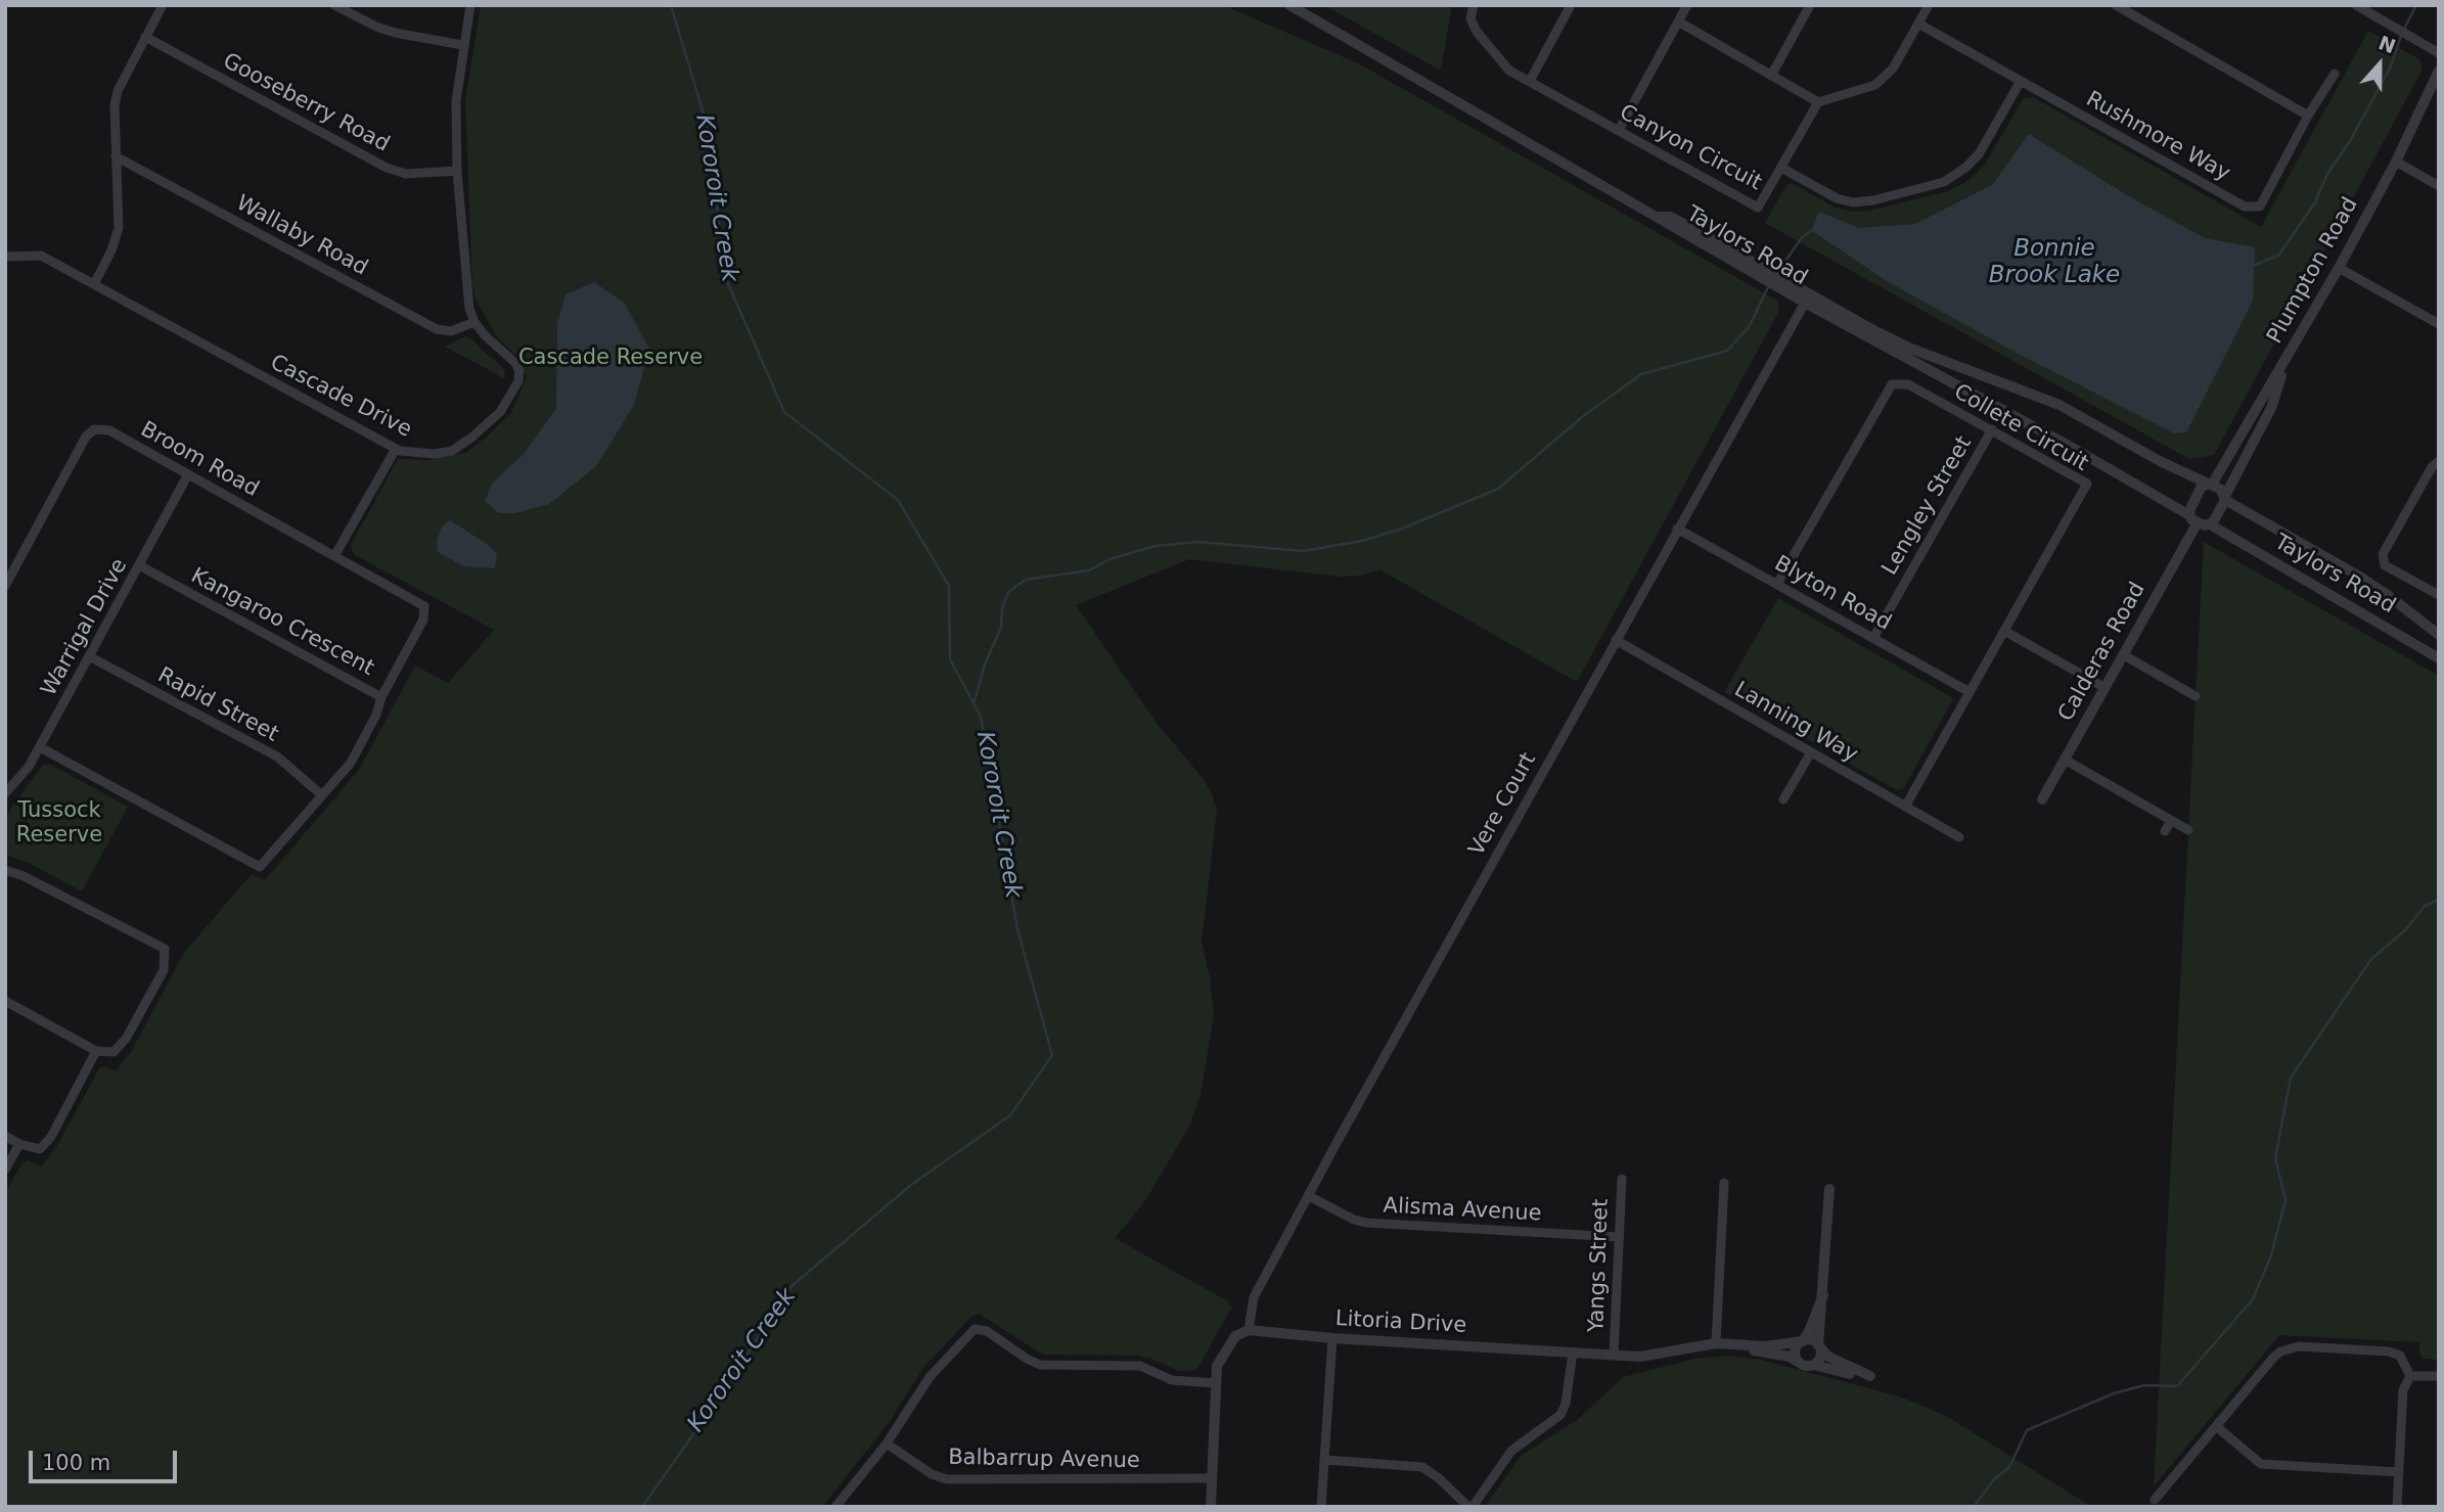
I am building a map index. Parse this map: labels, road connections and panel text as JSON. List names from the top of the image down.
{
  "streets": {
    "street": [
      "Gooseberry Road",
      "Rushmore Way",
      "Canyon Circuit",
      "Wallaby Road",
      "Taylors Road",
      "Plumpton Road",
      "Cascade Drive",
      "Collete Circuit",
      "Broom Road",
      "Lengley Street",
      "Blyton Road",
      "Kangaroo Crescent",
      "Warrigal Drive",
      "Calderas Road",
      "Rapid Street",
      "Lanning Way",
      "Vere Court",
      "Alisma Avenue",
      "Yangs Street",
      "Litoria Drive",
      "Balbarrup Avenue"
    ]
  },
  "crossings": [
    ["Gooseberry Road", "Cascade Drive"],
    ["Wallaby Road", "Cascade Drive"],
    ["Taylors Road", "Plumpton Road"],
    ["Taylors Road", "Calderas Road"],
    ["Taylors Road", "Vere Court"],
    ["Plumpton Road", "Calderas Road"],
    ["Collete Circuit", "Lengley Street"],
    ["Collete Circuit", "Blyton Road"],
    ["Collete Circuit", "Lanning Way"],
    ["Broom Road", "Kangaroo Crescent"],
    ["Broom Road", "Warrigal Drive"],
    ["Lengley Street", "Blyton Road"],
    ["Blyton Road", "Vere Court"],
    ["Kangaroo Crescent", "Warrigal Drive"],
    ["Kangaroo Crescent", "Rapid Street"],
    ["Warrigal Drive", "Rapid Street"],
    ["Lanning Way", "Vere Court"],
    ["Vere Court", "Alisma Avenue"],
    ["Vere Court", "Litoria Drive"],
    ["Alisma Avenue", "Yangs Street"],
    ["Yangs Street", "Litoria Drive"]
  ],
  "water": ["Kororoit Creek", "Bonnie Brook Lake"],
  "parks": ["Cascade Reserve", "Tussock Reserve"],
  "scale_bar": "100 m",
  "north": "top"
}
